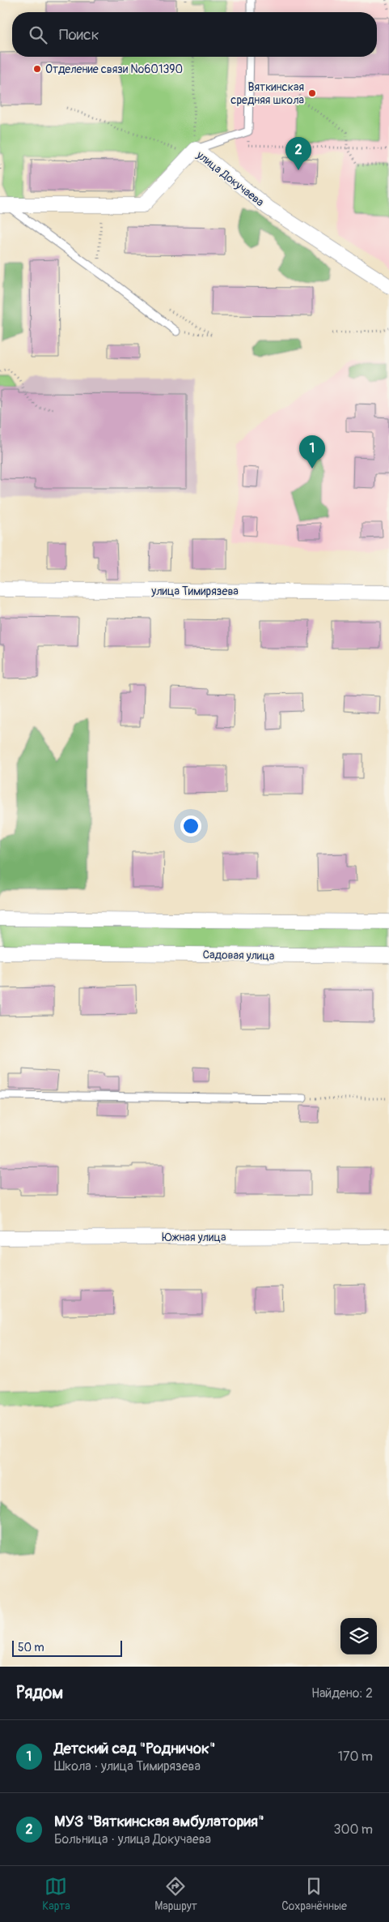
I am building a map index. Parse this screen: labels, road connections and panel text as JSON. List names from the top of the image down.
{
  "streets": {
    "street": [
      "улица Докучаева",
      "улица Тимирязева",
      "Садовая улица",
      "Южная улица"
    ]
  },
  "places": ["Отделение связи №601390", "Вяткинская средняя школа"],
  "scale_bar": "50 m",
  "page": {
    "search": "Поиск",
    "pins": ["2", "1"],
    "scale": "50 m",
    "heading": ["Рядом", "Найдено: 2"],
    "list": [
      {
        "mark": "1",
        "name": "Детский сад \"Родничок\"",
        "note": "Школа · улица Тимирязева",
        "value": "170 m"
      },
      {
        "mark": "2",
        "name": "МУЗ \"Вяткинская амбулатория\"",
        "note": "Больница · улица Докучаева",
        "value": "300 m"
      }
    ],
    "nav": ["Карта", "Маршрут", "Сохранённые"]
  }
}
